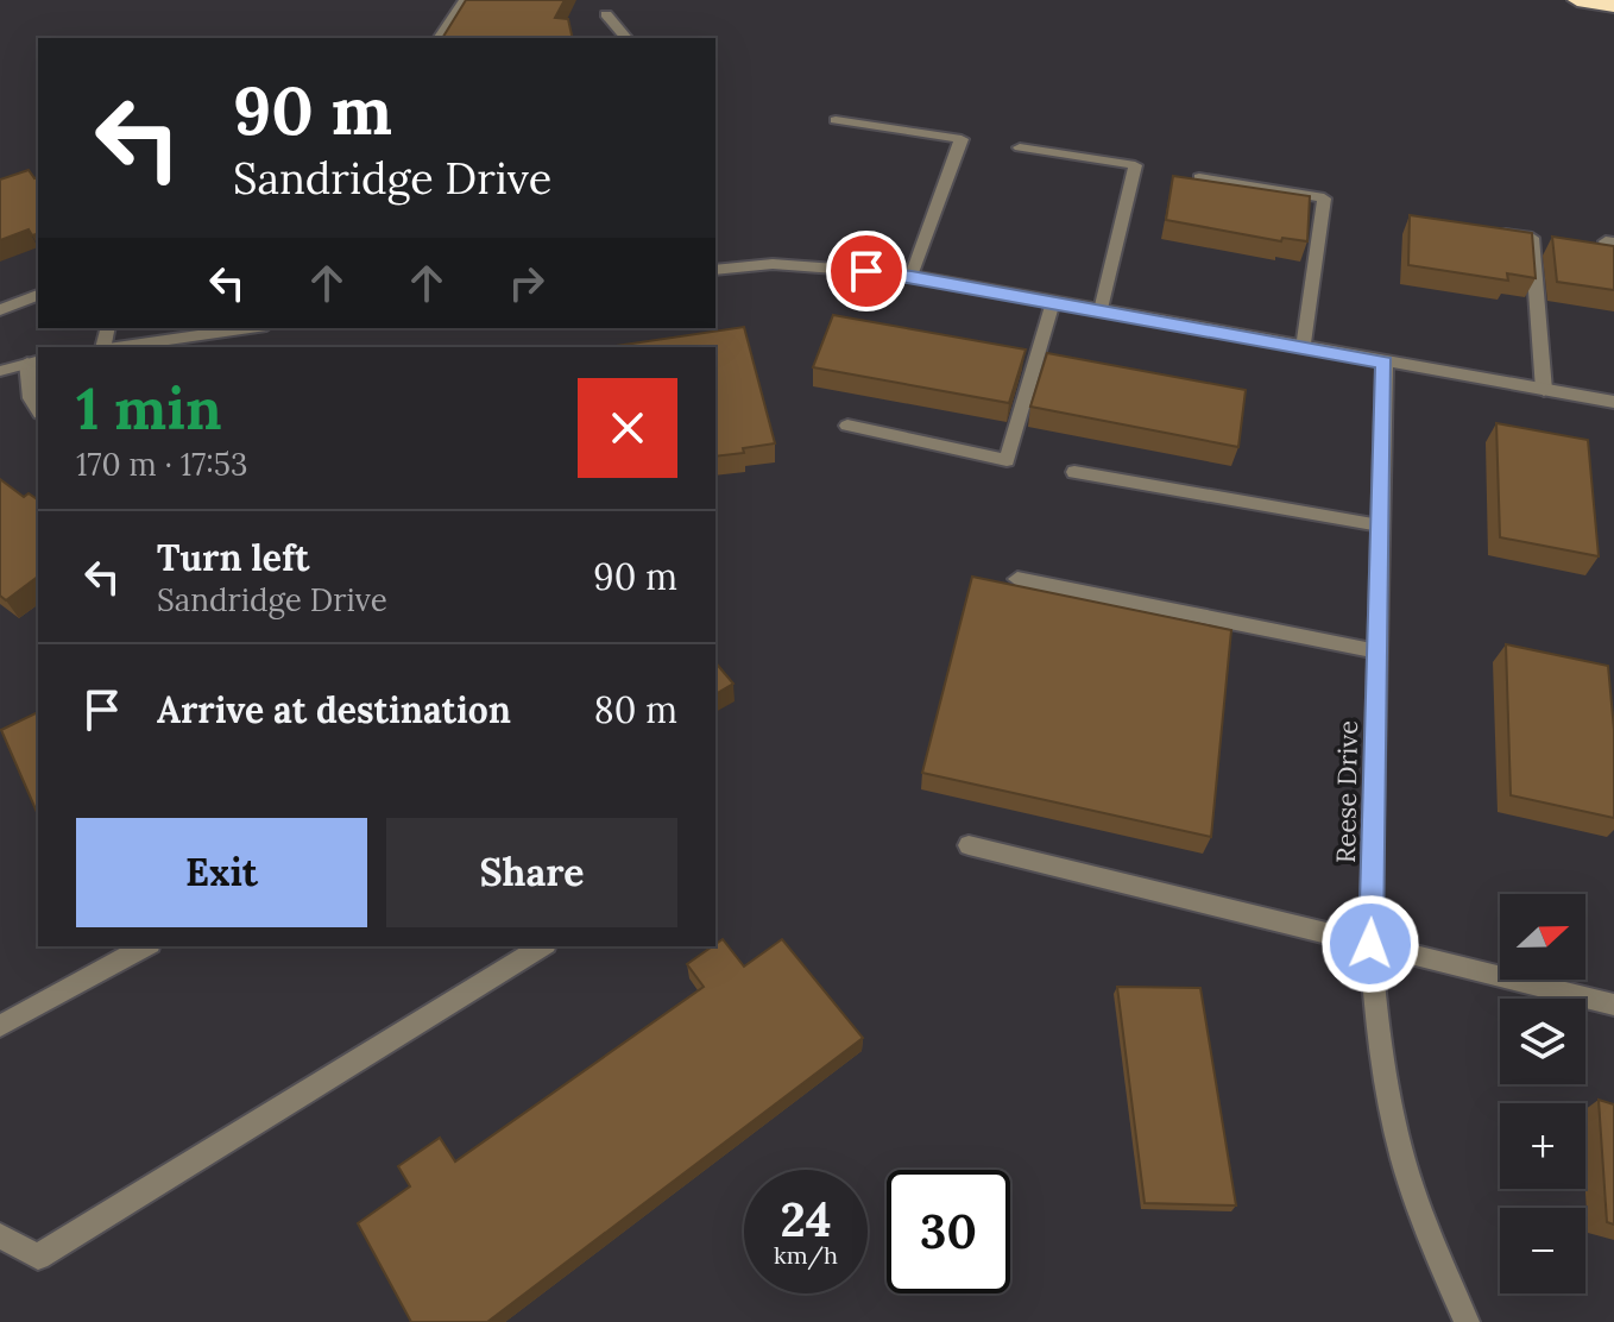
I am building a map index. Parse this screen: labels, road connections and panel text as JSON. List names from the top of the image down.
{
  "streets": {
    "street": ["Reese Drive"]
  },
  "north": "right",
  "page": {
    "turn": ["90 m", "Sandridge Drive"],
    "heading": ["1 min", "170 m · 17:53"],
    "list": [
      {
        "name": "Turn left",
        "note": "Sandridge Drive",
        "value": "90 m"
      },
      {
        "name": "Arrive at destination",
        "value": "80 m"
      }
    ],
    "buttons": ["Exit", "Share"],
    "map_buttons": ["+", "−"],
    "speed": "24 km/h",
    "limit": "30"
  }
}
